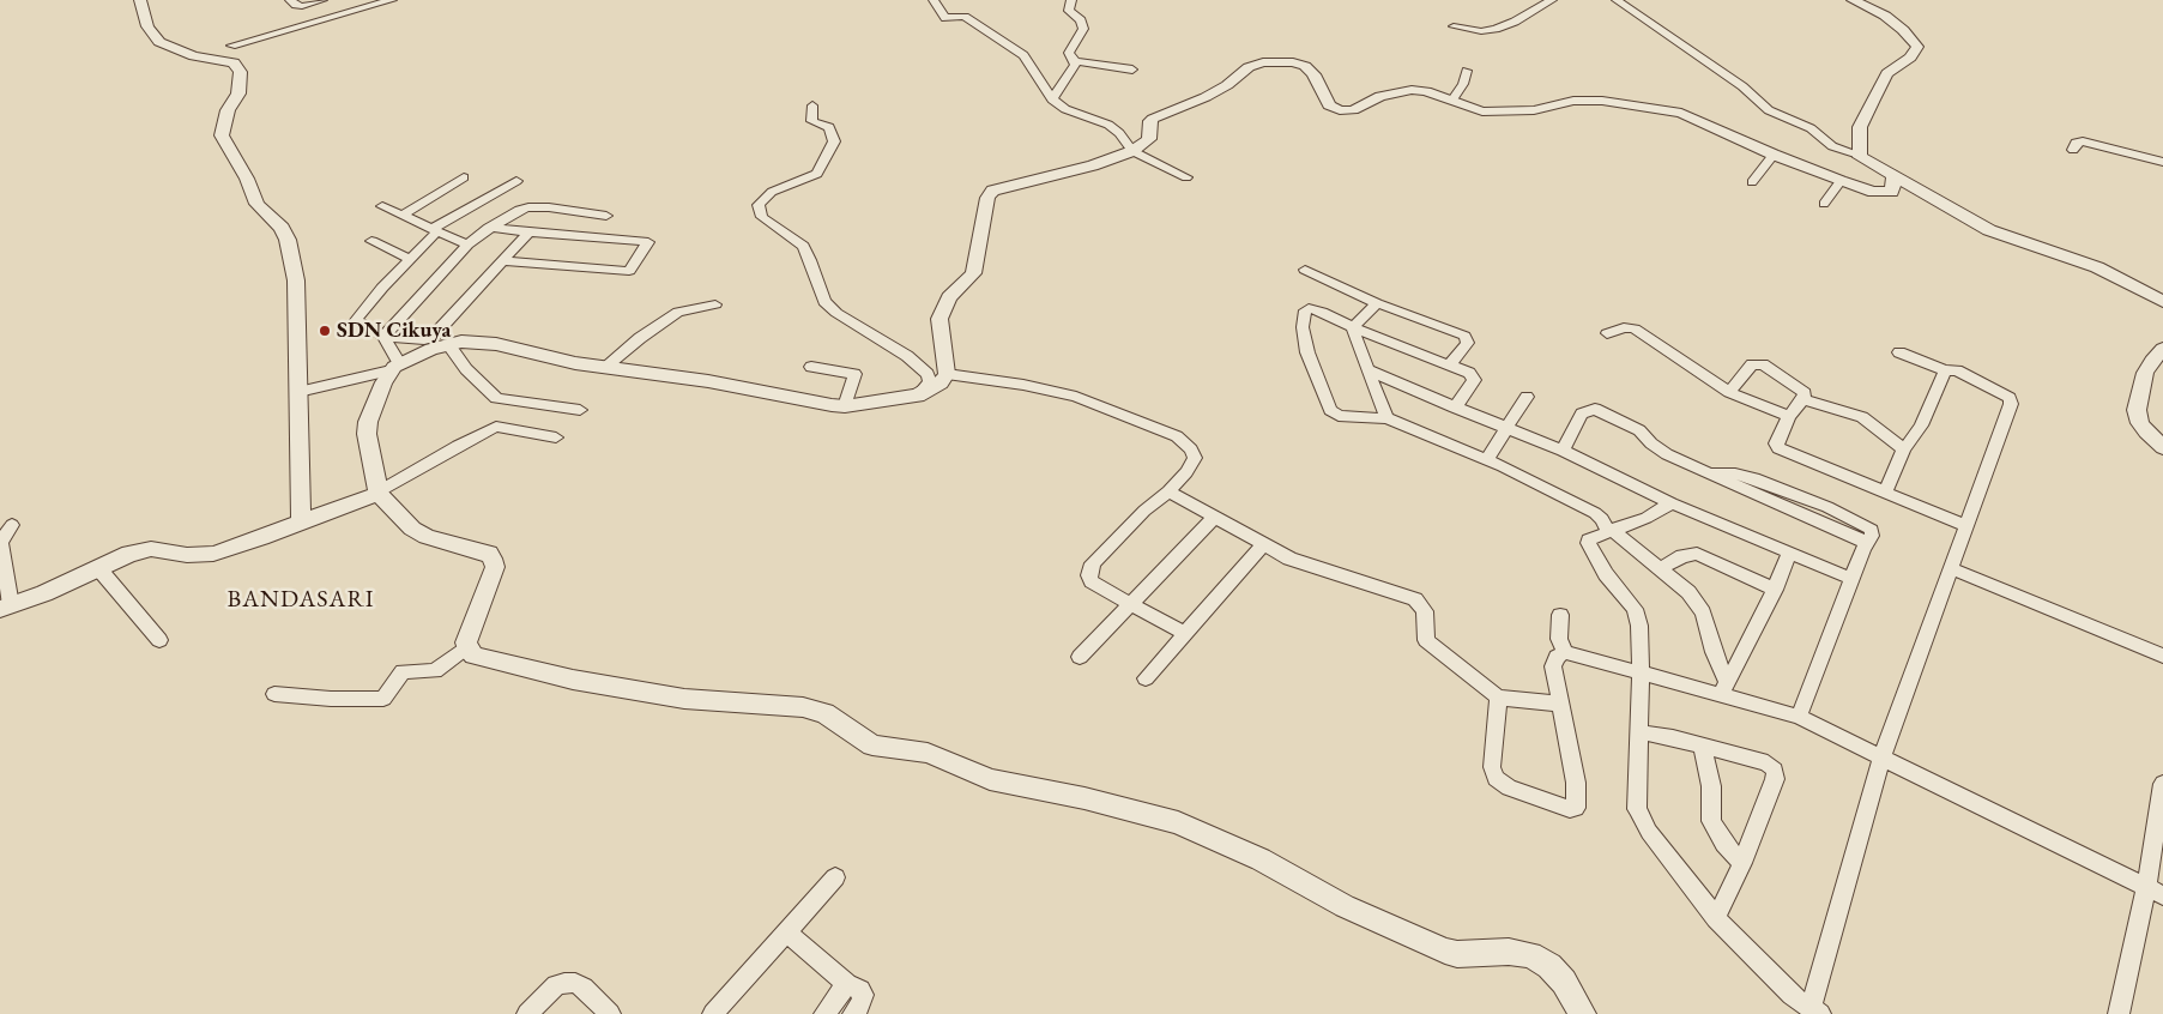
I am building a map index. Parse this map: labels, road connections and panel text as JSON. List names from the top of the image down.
{
  "districts": ["BANDASARI"],
  "places": ["SDN Cikuya"]
}
